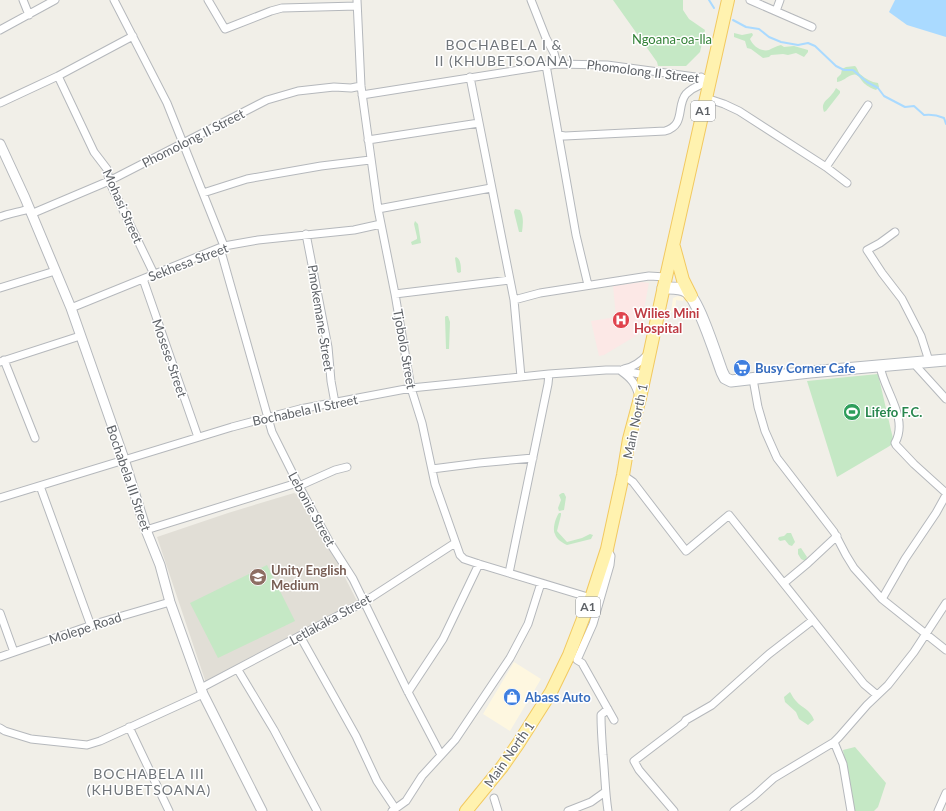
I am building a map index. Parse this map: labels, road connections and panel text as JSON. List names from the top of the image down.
{
  "streets": {
    "main road": ["A1", "Main North 1"],
    "street": [
      "Phomolong II Street",
      "Mohasi Street",
      "Sekhesa Street",
      "Pmokemane Street",
      "Tjobolo Street",
      "Mosese Street",
      "Bochabela II Street",
      "Bochabela III Street",
      "Lebonie Street",
      "Letlakaka Street",
      "Molepe Road"
    ]
  },
  "crossings": [
    ["Phomolong II Street", "Mohasi Street"],
    ["Phomolong II Street", "Tjobolo Street"],
    ["Phomolong II Street", "Main North 1"],
    ["Phomolong II Street", "Bochabela III Street"],
    ["Phomolong II Street", "Lebonie Street"],
    ["Mohasi Street", "Sekhesa Street"],
    ["Sekhesa Street", "Pmokemane Street"],
    ["Sekhesa Street", "Tjobolo Street"],
    ["Sekhesa Street", "Mosese Street"],
    ["Sekhesa Street", "Bochabela III Street"],
    ["Sekhesa Street", "Lebonie Street"],
    ["Pmokemane Street", "Bochabela II Street"],
    ["Tjobolo Street", "Bochabela II Street"],
    ["Tjobolo Street", "Main North 1"],
    ["Tjobolo Street", "Letlakaka Street"],
    ["Mosese Street", "Bochabela II Street"],
    ["Bochabela II Street", "Main North 1"],
    ["Bochabela II Street", "Bochabela III Street"],
    ["Bochabela II Street", "Lebonie Street"],
    ["Bochabela III Street", "Letlakaka Street"],
    ["Bochabela III Street", "Molepe Road"],
    ["Lebonie Street", "Letlakaka Street"]
  ],
  "districts": ["BOCHABELA I & II (KHUBETSOANA)", "BOCHABELA III (KHUBETSOANA)"],
  "parks": ["Ngoana-oa-lla"],
  "places": {
    "hospital": ["Wilies Mini Hospital"],
    "supermarket": ["Busy Corner Cafe"],
    "sports": ["Lifefo F.C."],
    "school or university": ["Unity English Medium"],
    "shop": ["Abass Auto"]
  }
}
